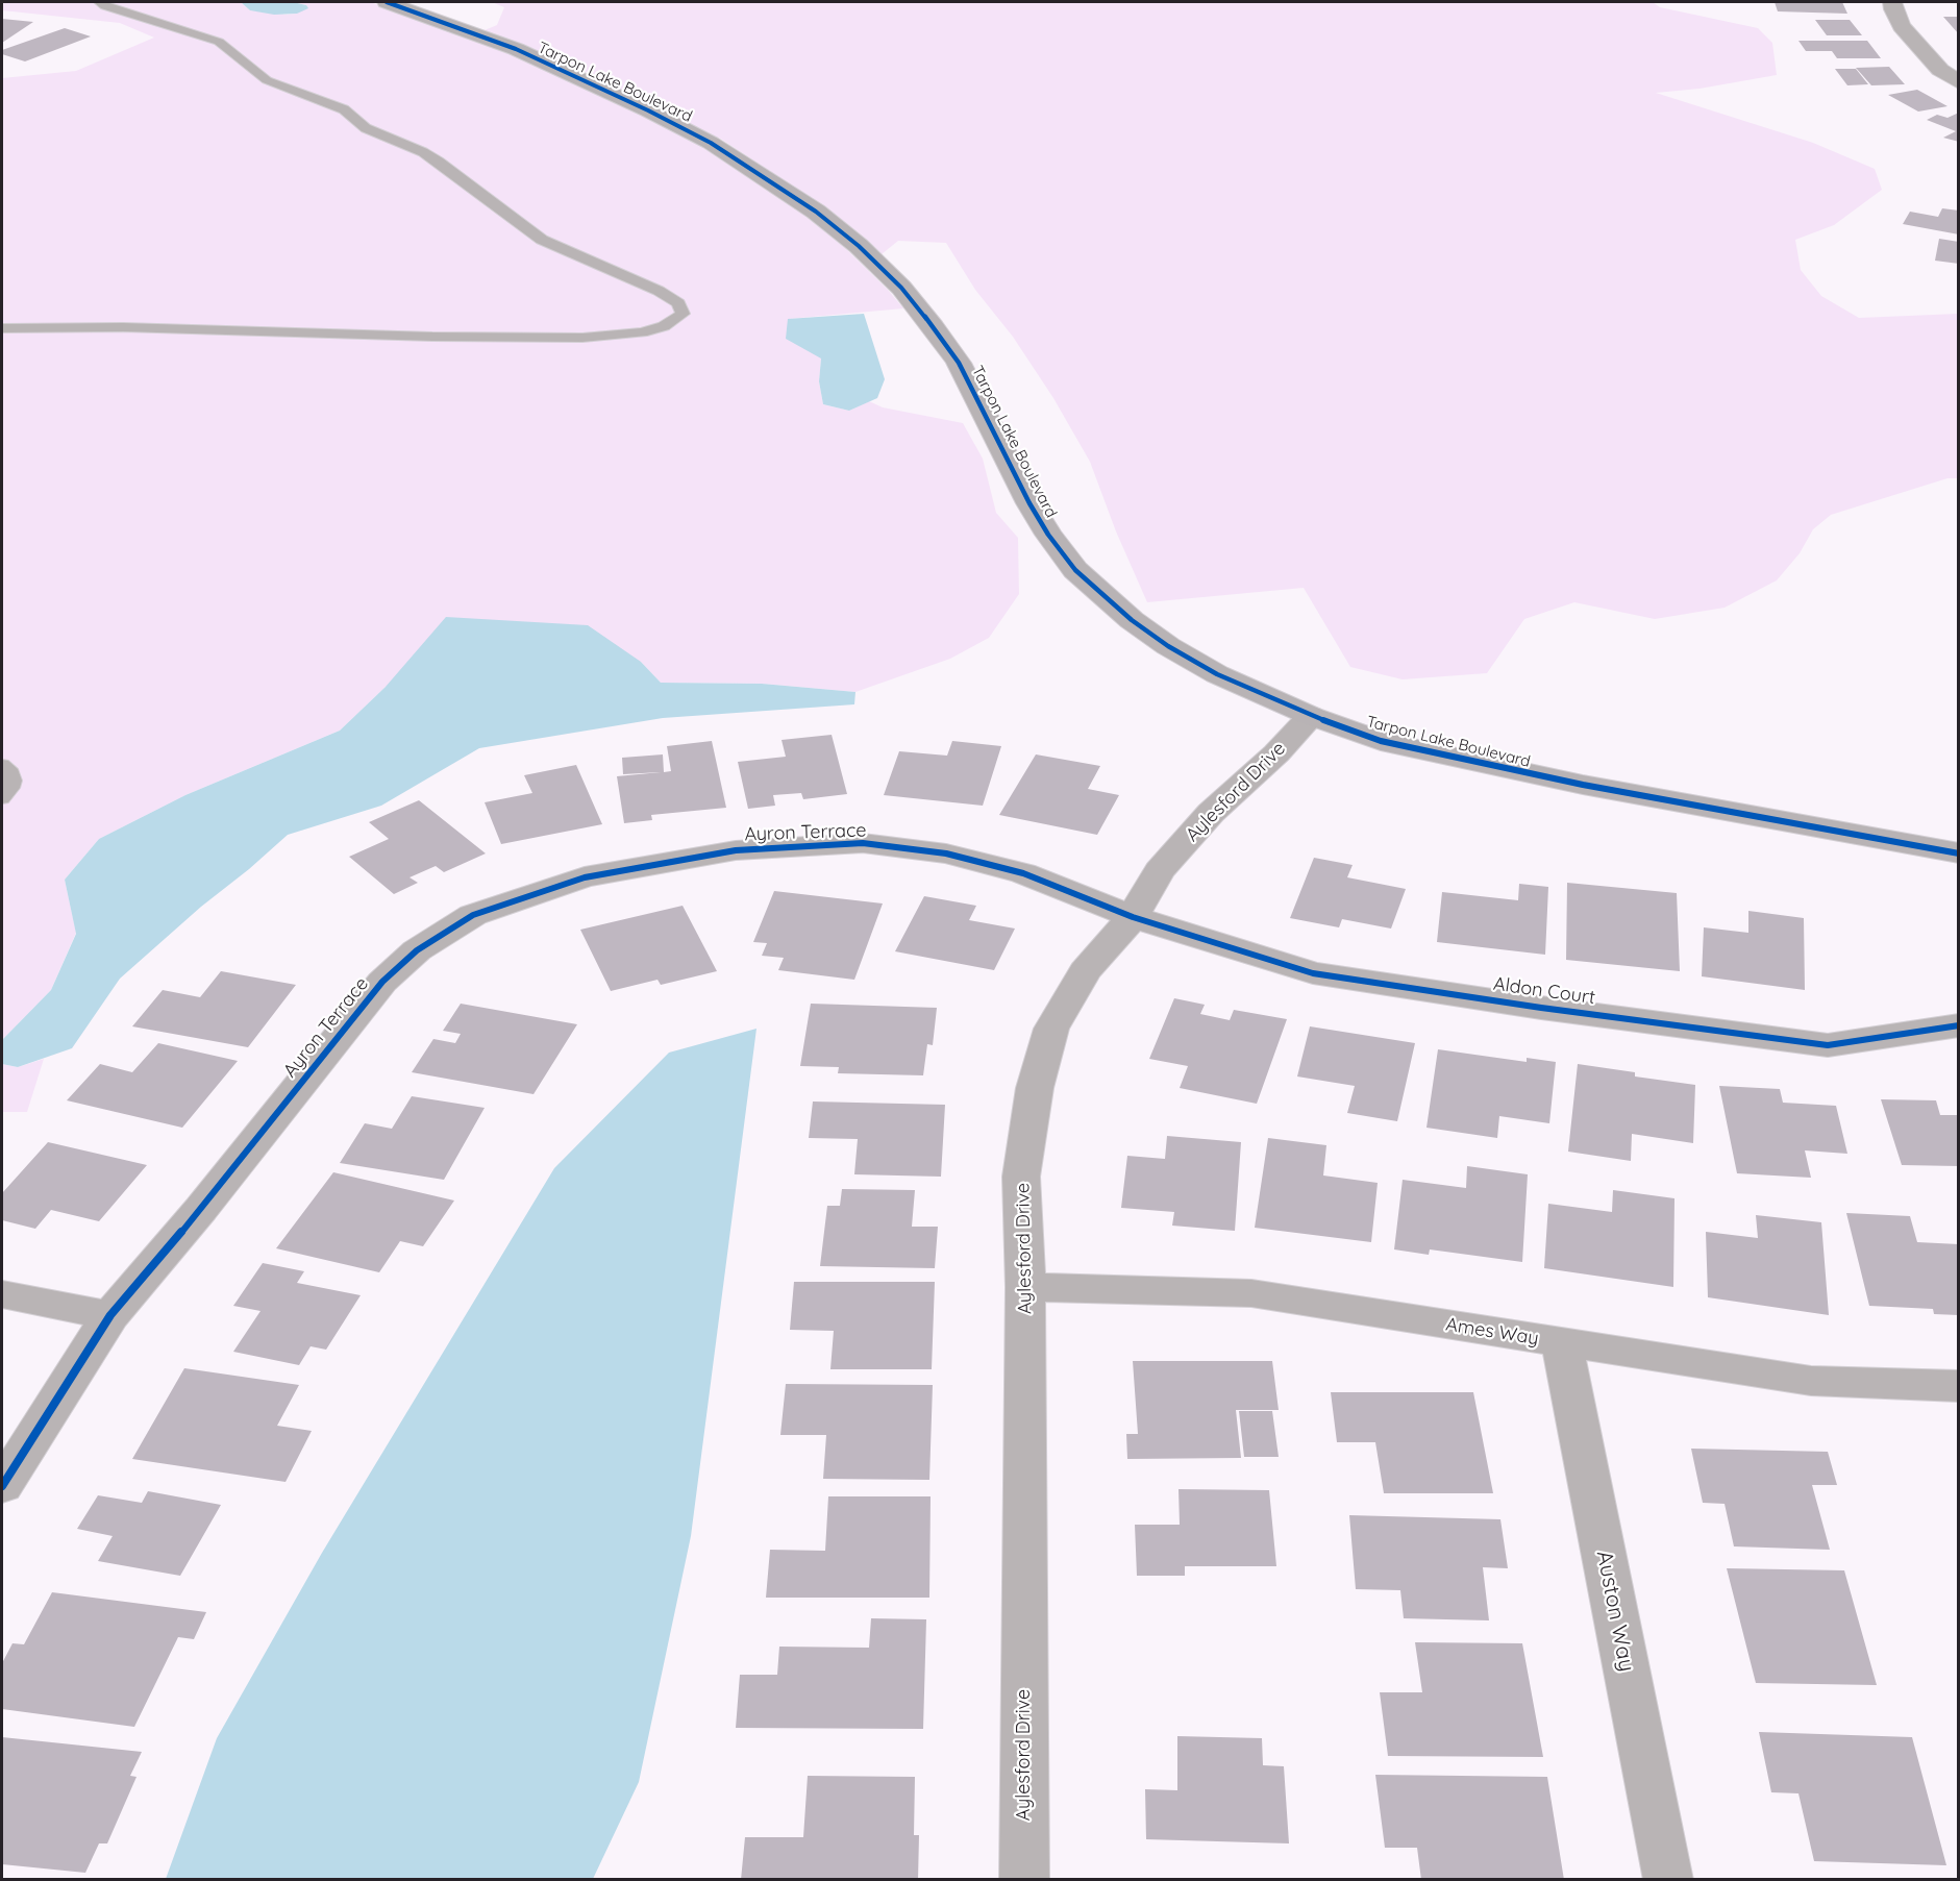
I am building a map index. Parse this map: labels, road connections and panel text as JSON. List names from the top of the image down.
{
  "streets": {
    "street": [
      "Tarpon Lake Boulevard",
      "Aylesford Drive",
      "Ayron Terrace",
      "Aldon Court",
      "Ames Way",
      "Auston Way"
    ]
  },
  "crossings": [
    ["Tarpon Lake Boulevard", "Aylesford Drive"],
    ["Aylesford Drive", "Ayron Terrace"],
    ["Aylesford Drive", "Aldon Court"],
    ["Aylesford Drive", "Ames Way"],
    ["Ayron Terrace", "Aldon Court"],
    ["Ames Way", "Auston Way"]
  ]
}
